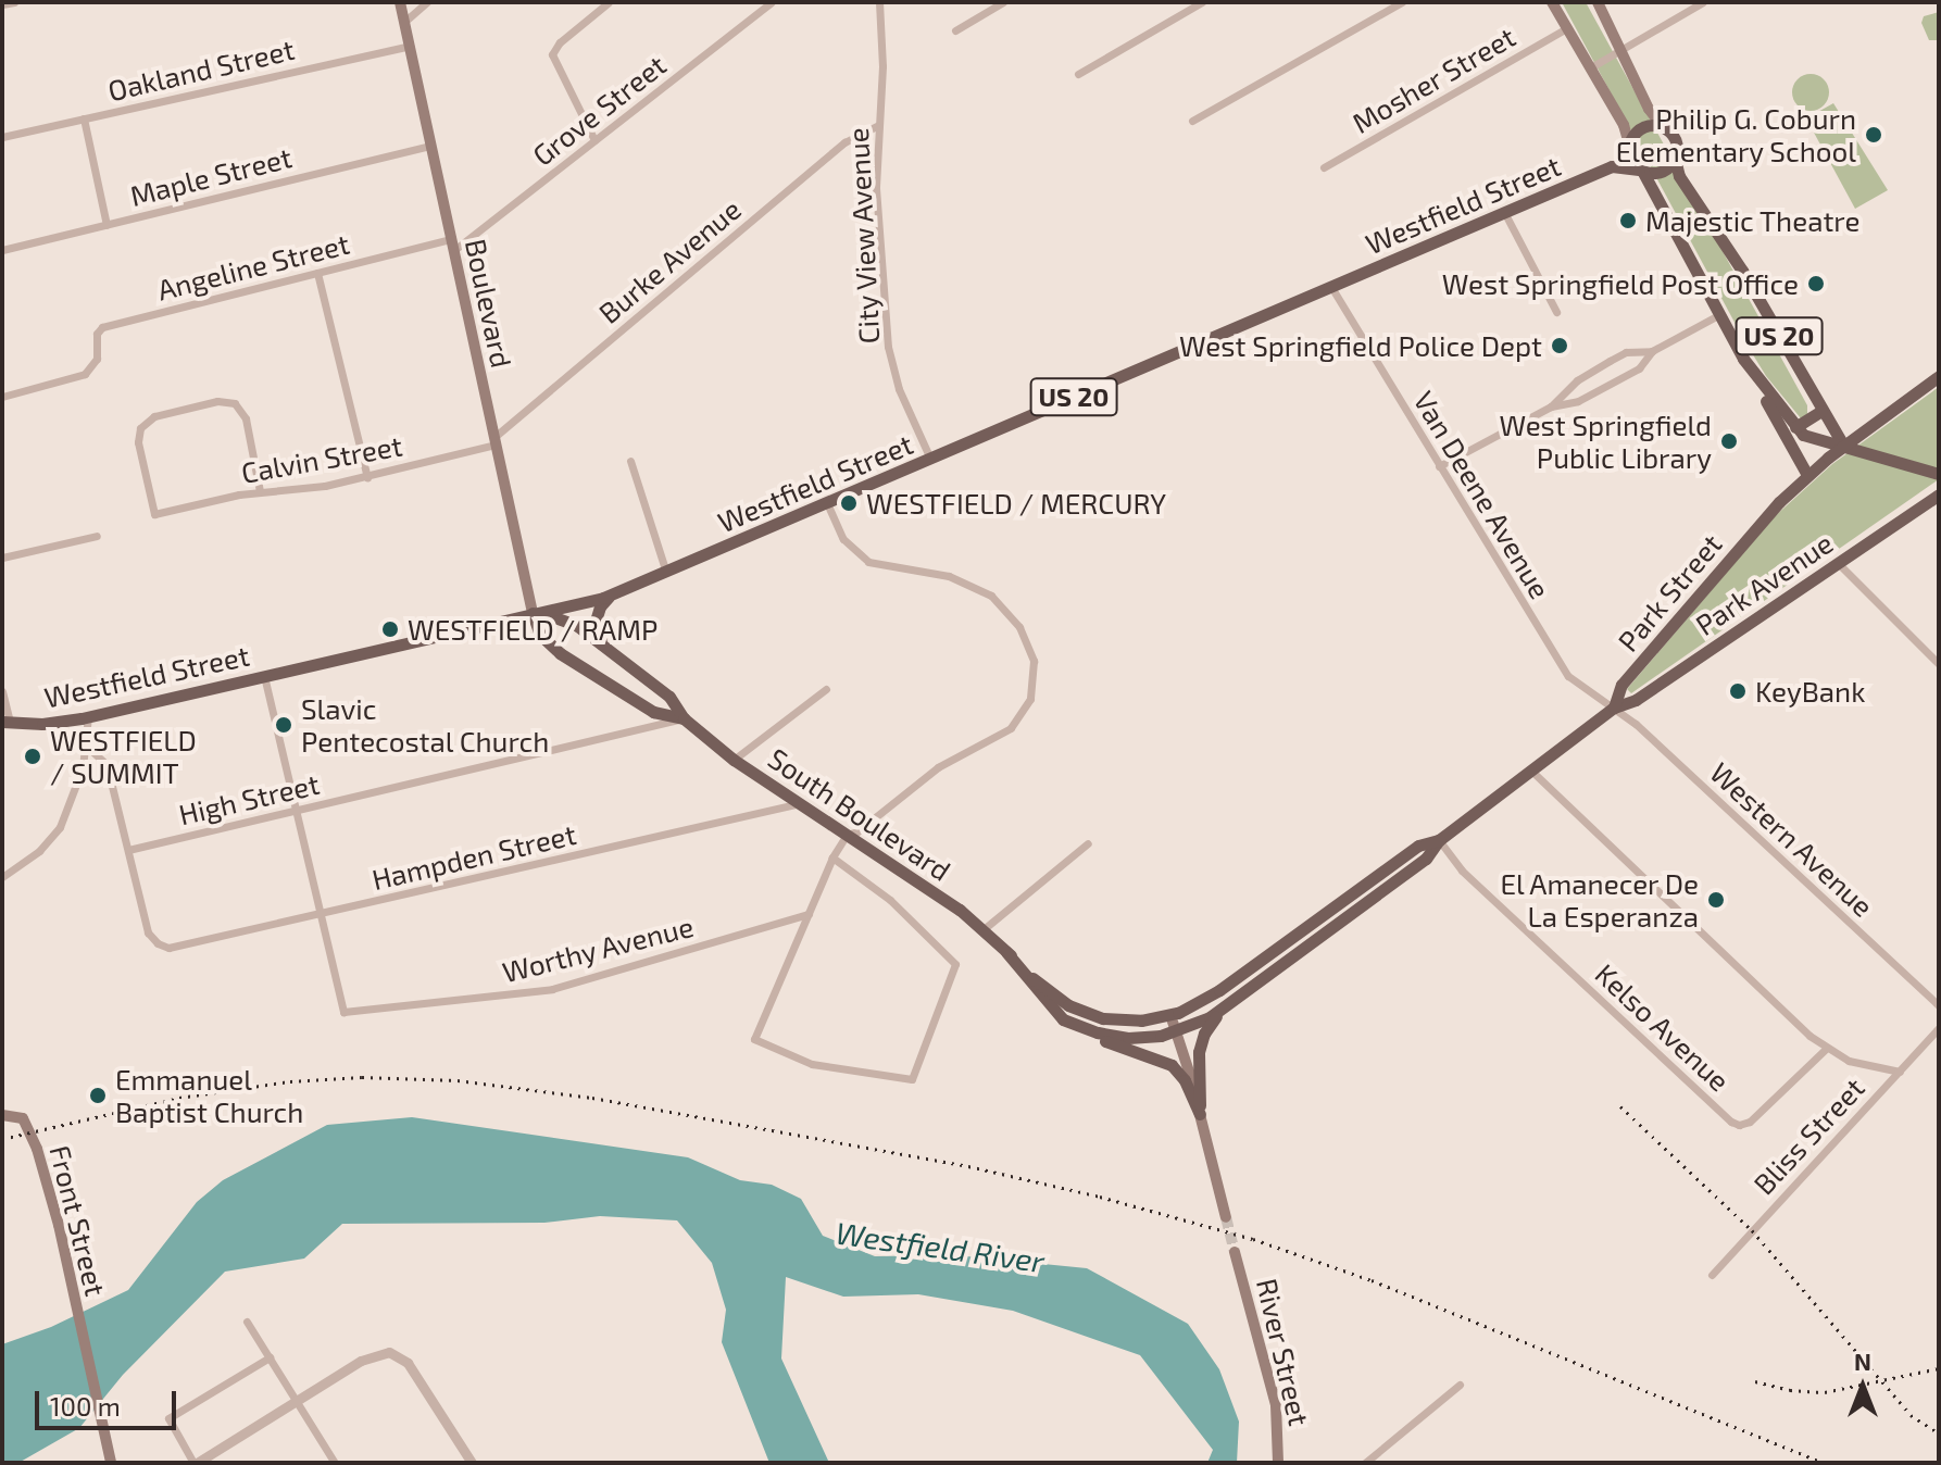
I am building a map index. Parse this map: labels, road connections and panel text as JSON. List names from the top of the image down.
{
  "streets": {
    "main road": [
      "Westfield Street",
      "Boulevard",
      "US 20",
      "Park Avenue",
      "Park Street",
      "South Boulevard",
      "Front Street",
      "River Street"
    ],
    "street": [
      "Oakland Street",
      "Mosher Street",
      "Grove Street",
      "Maple Street",
      "City View Avenue",
      "Burke Avenue",
      "Angeline Street",
      "Calvin Street",
      "Van Deene Avenue",
      "High Street",
      "Western Avenue",
      "Hampden Street",
      "Worthy Avenue",
      "Kelso Avenue",
      "Bliss Street"
    ]
  },
  "crossings": [
    ["Oakland Street", "Boulevard"],
    ["Grove Street", "Angeline Street"],
    ["Grove Street", "Boulevard"],
    ["Maple Street", "Boulevard"],
    ["Westfield Street", "City View Avenue"],
    ["Westfield Street", "Boulevard"],
    ["Westfield Street", "US 20"],
    ["Westfield Street", "Van Deene Avenue"],
    ["Westfield Street", "South Boulevard"],
    ["City View Avenue", "Burke Avenue"],
    ["Burke Avenue", "Boulevard"],
    ["Burke Avenue", "Calvin Street"],
    ["Angeline Street", "Boulevard"],
    ["Boulevard", "Calvin Street"],
    ["Boulevard", "South Boulevard"],
    ["US 20", "Park Street"],
    ["Van Deene Avenue", "Park Avenue"],
    ["Van Deene Avenue", "Park Street"],
    ["Van Deene Avenue", "Western Avenue"],
    ["Park Avenue", "Park Street"],
    ["Park Avenue", "Western Avenue"],
    ["Park Street", "South Boulevard"],
    ["Park Street", "Western Avenue"],
    ["Park Street", "Kelso Avenue"],
    ["High Street", "South Boulevard"],
    ["High Street", "Hampden Street"],
    ["South Boulevard", "Hampden Street"],
    ["Hampden Street", "Worthy Avenue"]
  ],
  "water": ["Westfield River"],
  "places": [
    "Philip G. Coburn Elementary School",
    "Majestic Theatre",
    "West Springfield Post Office",
    "West Springfield Police Dept",
    "West Springfield Public Library",
    "WESTFIELD / MERCURY",
    "WESTFIELD / RAMP",
    "KeyBank",
    "Slavic Pentecostal Church",
    "WESTFIELD / SUMMIT",
    "El Amanecer De La Esperanza",
    "Emmanuel Baptist Church"
  ],
  "scale_bar": "100 m",
  "north": "top"
}
